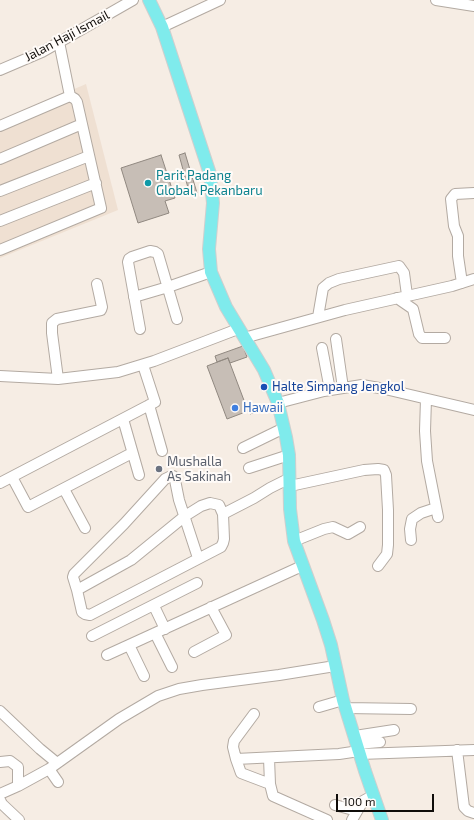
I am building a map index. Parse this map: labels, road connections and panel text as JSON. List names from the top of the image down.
{
  "streets": {
    "street": ["Jalan Haji Ismail"]
  },
  "places": [
    "Parit Padang Global, Pekanbaru",
    "Halte Simpang Jengkol",
    "Hawaii",
    "Mushalla As Sakinah"
  ],
  "scale_bar": "100 m"
}
